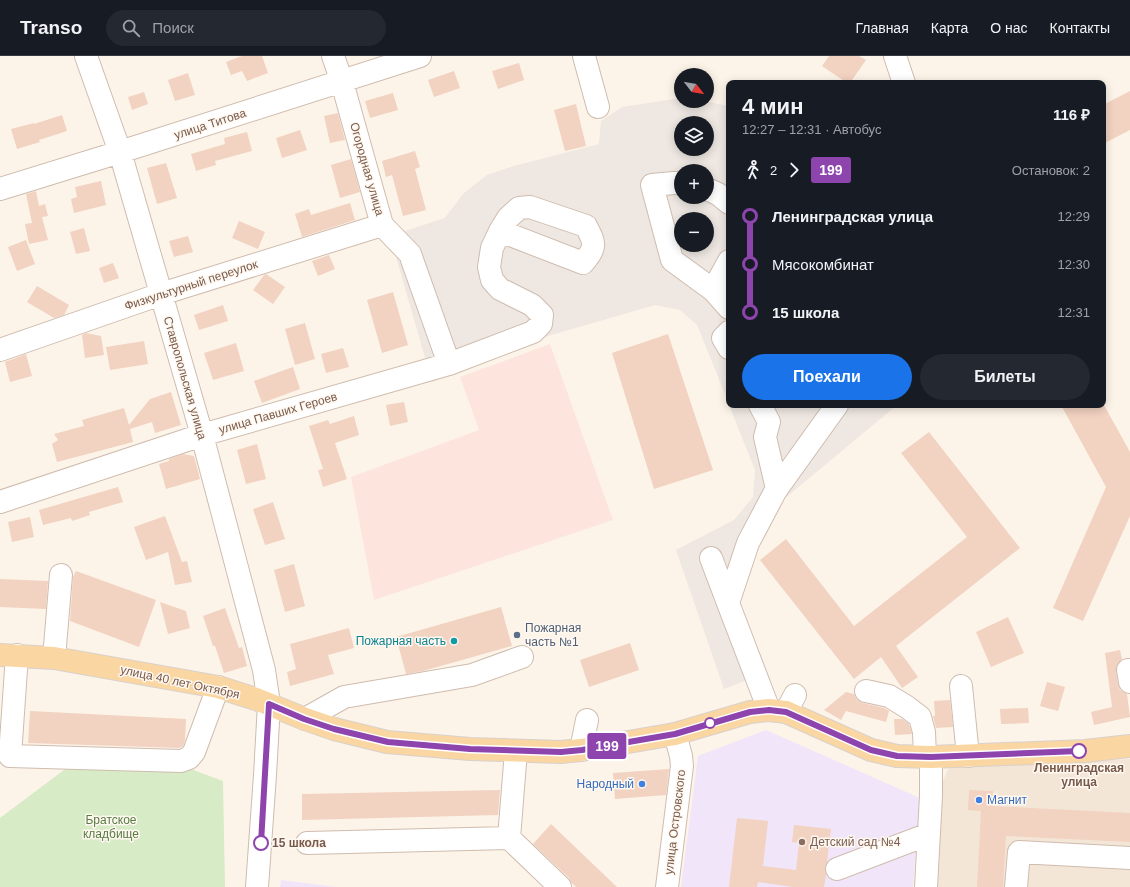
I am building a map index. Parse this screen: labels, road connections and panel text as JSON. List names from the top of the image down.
{
  "streets": {
    "main road": ["улица 40 лет Октября"],
    "street": [
      "улица Титова",
      "Огородная улица",
      "Физкультурный переулок",
      "Ставропольская улица",
      "улица Павших Героев",
      "улица Островского"
    ]
  },
  "crossings": [
    ["улица Титова", "Огородная улица"],
    ["улица Титова", "Ставропольская улица"],
    ["Огородная улица", "Физкультурный переулок"],
    ["Огородная улица", "улица Павших Героев"],
    ["Физкультурный переулок", "Ставропольская улица"],
    ["Ставропольская улица", "улица Павших Героев"],
    ["Ставропольская улица", "улица 40 лет Октября"],
    ["улица 40 лет Октября", "улица Островского"]
  ],
  "parks": ["Братское кладбище"],
  "places": [
    "Пожарная часть №1",
    "Пожарная часть",
    "Ленинградская улица",
    "Народный",
    "Магнит",
    "Детский сад №4",
    "15 школа"
  ],
  "lines": ["bus line 199"],
  "north": "bottom right",
  "page": {
    "header": "Transo",
    "search": "Поиск",
    "nav": [
      "Главная",
      "Карта",
      "О нас",
      "Контакты"
    ],
    "on_map": "199",
    "map_buttons": ["+", "−"],
    "heading": ["4 мин", "12:27 – 12:31 · Автобус", "116 ₽"],
    "legs": ["2", "199", "Остановок: 2"],
    "list": [
      {
        "name": "Ленинградская улица",
        "value": "12:29"
      },
      {
        "name": "Мясокомбинат",
        "value": "12:30"
      },
      {
        "name": "15 школа",
        "value": "12:31"
      }
    ],
    "buttons": ["Поехали", "Билеты"]
  }
}
